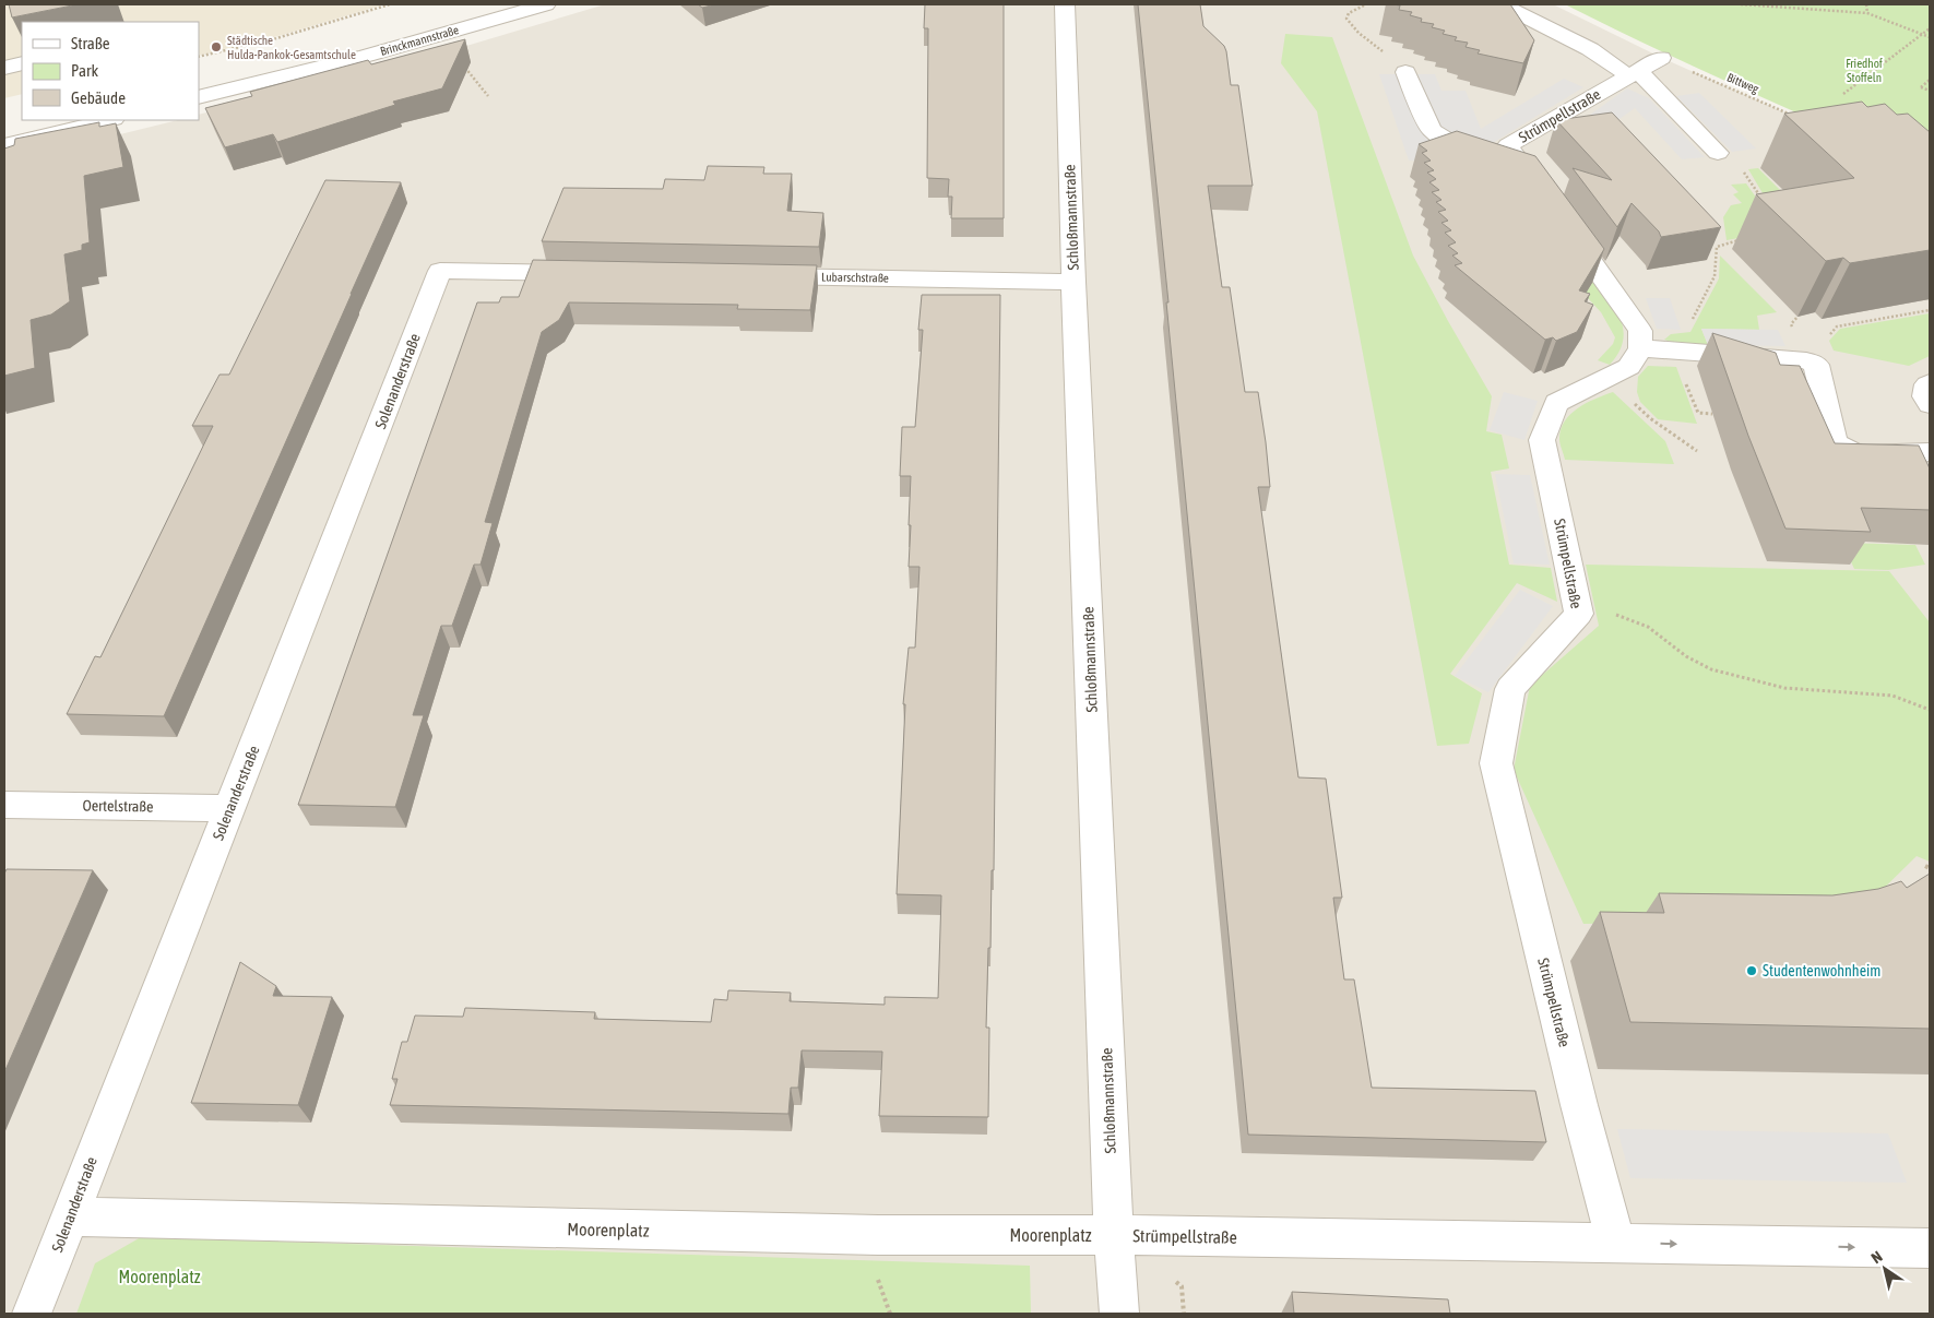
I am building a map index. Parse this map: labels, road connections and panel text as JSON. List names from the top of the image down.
{
  "streets": {
    "street": [
      "Brinckmannstraße",
      "Strümpellstraße",
      "Schloßmannstraße",
      "Lubarschstraße",
      "Solenanderstraße",
      "Oertelstraße",
      "Moorenplatz"
    ],
    "path": ["Bittweg"]
  },
  "crossings": [
    ["Bittweg", "Strümpellstraße"],
    ["Strümpellstraße", "Schloßmannstraße"],
    ["Strümpellstraße", "Moorenplatz"],
    ["Schloßmannstraße", "Lubarschstraße"],
    ["Schloßmannstraße", "Moorenplatz"],
    ["Solenanderstraße", "Oertelstraße"],
    ["Solenanderstraße", "Moorenplatz"]
  ],
  "parks": ["Friedhof Stoffeln", "Moorenplatz"],
  "places": ["Städtische Hulda-Pankok-Gesamtschule", "Studentenwohnheim"],
  "legend": ["Straße", "Park", "Gebäude"],
  "north": "top left"
}
